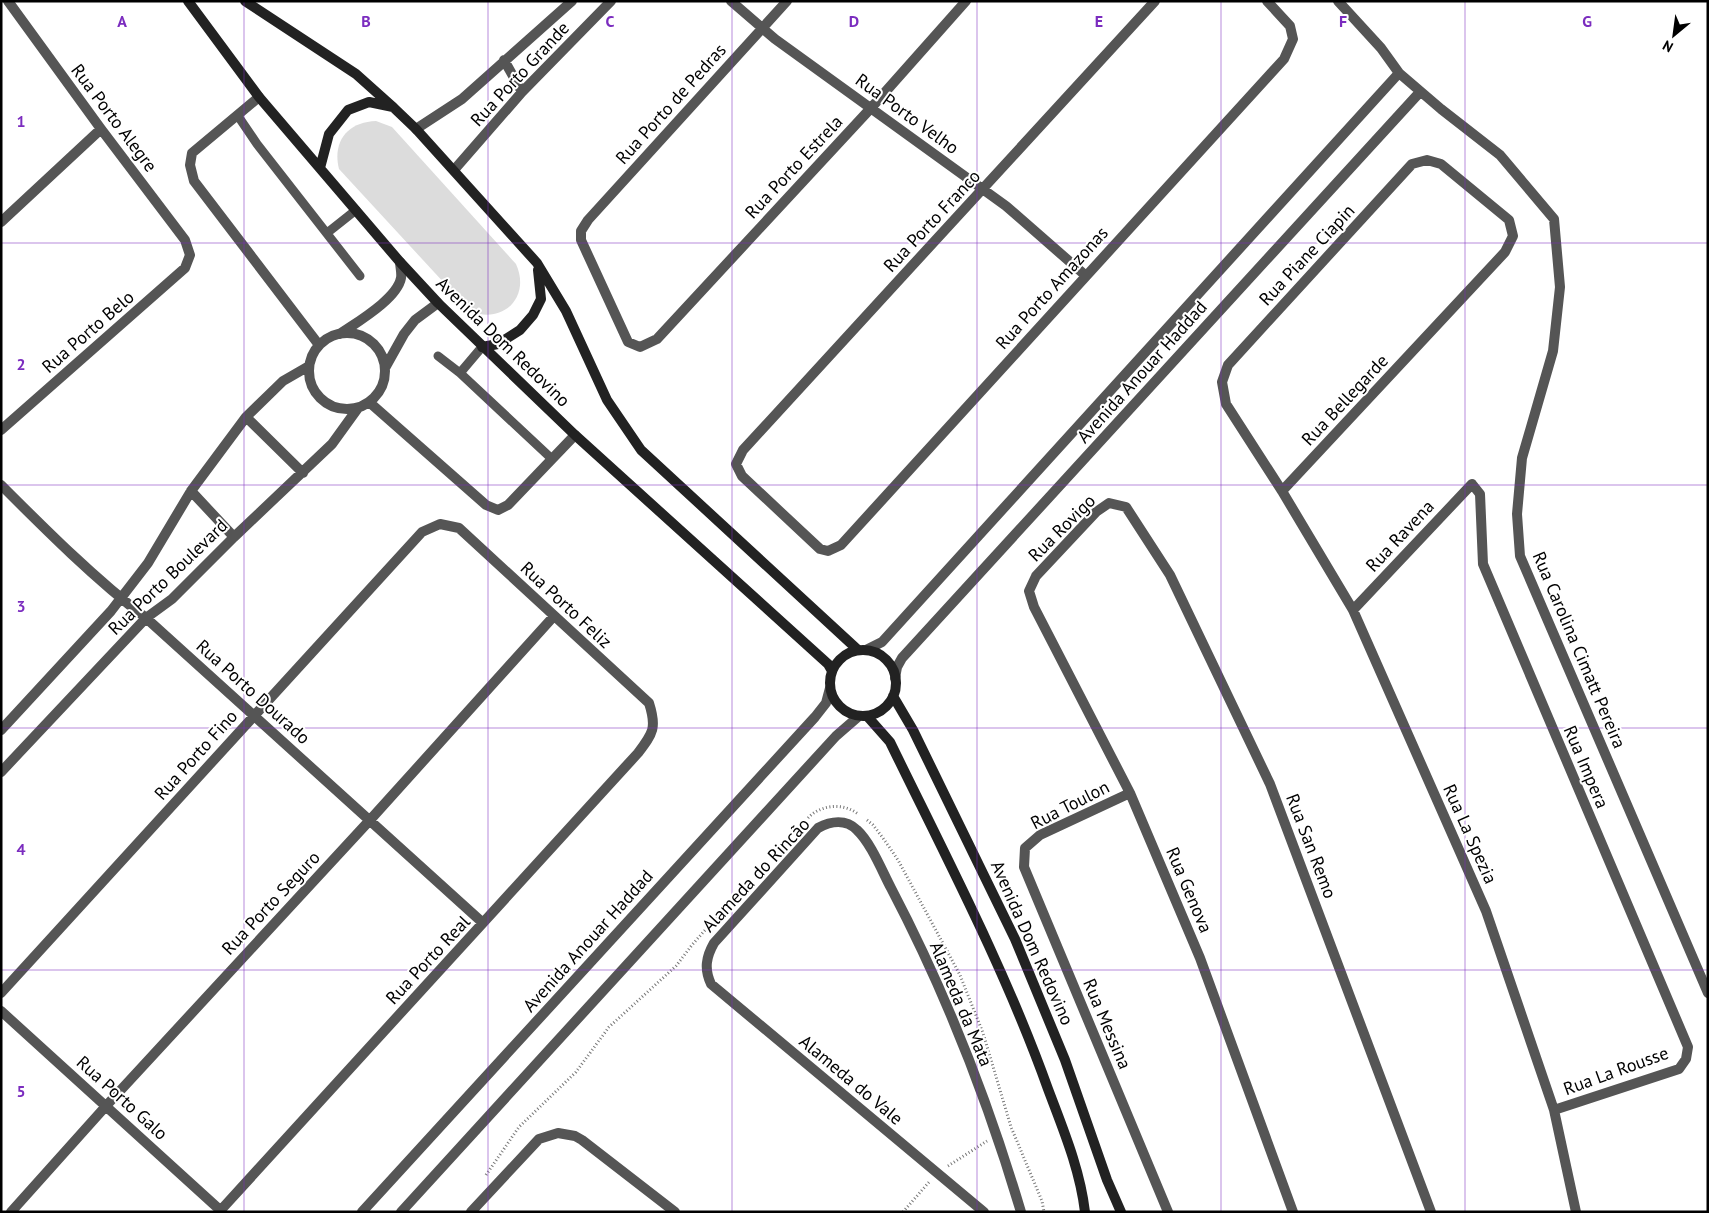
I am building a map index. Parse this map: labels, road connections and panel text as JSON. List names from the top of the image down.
{
  "streets": {
    "street": [
      "Rua Porto Grande",
      "Rua Porto de Pedras",
      "Rua Porto Velho",
      "Rua Porto Alegre",
      "Rua Porto Estrela",
      "Rua Porto Franco",
      "Rua Piane Ciapin",
      "Rua Porto Amazonas",
      "Rua Porto Belo",
      "Avenida Dom Redovino",
      "Avenida Anouar Haddad",
      "Rua Bellegarde",
      "Rua Rovigo",
      "Rua Ravena",
      "Rua Porto Boulevard",
      "Rua Porto Feliz",
      "Rua Carolina Cimatt Pereira",
      "Rua Porto Dourado",
      "Rua Porto Fino",
      "Rua Impera",
      "Rua Toulon",
      "Rua La Spezia",
      "Rua San Remo",
      "Alameda do Rincão",
      "Rua Genova",
      "Rua Porto Seguro",
      "Rua Porto Real",
      "Alameda da Mata",
      "Rua Messina",
      "Rua La Rousse",
      "Alameda do Vale",
      "Rua Porto Galo"
    ]
  },
  "crossings": [
    ["Rua Porto de Pedras", "Rua Porto Velho"],
    ["Rua Porto de Pedras", "Rua Porto Estrela"],
    ["Rua Porto Velho", "Rua Porto Estrela"],
    ["Rua Porto Velho", "Rua Porto Franco"],
    ["Rua Porto Velho", "Rua Porto Amazonas"],
    ["Rua Porto Alegre", "Rua Porto Belo"],
    ["Rua Porto Franco", "Rua Porto Amazonas"],
    ["Rua Piane Ciapin", "Rua Bellegarde"],
    ["Rua Piane Ciapin", "Rua La Spezia"],
    ["Avenida Dom Redovino", "Avenida Anouar Haddad"],
    ["Avenida Anouar Haddad", "Rua Carolina Cimatt Pereira"],
    ["Rua Bellegarde", "Rua La Spezia"],
    ["Rua Rovigo", "Rua San Remo"],
    ["Rua Rovigo", "Rua Genova"],
    ["Rua Ravena", "Rua Impera"],
    ["Rua Ravena", "Rua La Spezia"],
    ["Rua Porto Boulevard", "Rua Porto Dourado"],
    ["Rua Porto Feliz", "Rua Porto Fino"],
    ["Rua Porto Feliz", "Rua Porto Seguro"],
    ["Rua Porto Feliz", "Rua Porto Real"],
    ["Rua Porto Dourado", "Rua Porto Fino"],
    ["Rua Porto Dourado", "Rua Porto Seguro"],
    ["Rua Porto Dourado", "Rua Porto Real"],
    ["Rua Impera", "Rua La Rousse"],
    ["Rua Toulon", "Rua Genova"],
    ["Rua Toulon", "Rua Messina"],
    ["Rua La Spezia", "Rua La Rousse"],
    ["Alameda do Rincão", "Alameda da Mata"],
    ["Alameda do Rincão", "Alameda do Vale"],
    ["Rua Porto Seguro", "Rua Porto Galo"],
    ["Rua Porto Real", "Rua Porto Galo"]
  ],
  "north": "bottom left",
  "grid": {
    "columns": [
      "A",
      "B",
      "C",
      "D",
      "E",
      "F",
      "G"
    ],
    "rows": [
      "1",
      "2",
      "3",
      "4",
      "5"
    ]
  }
}
